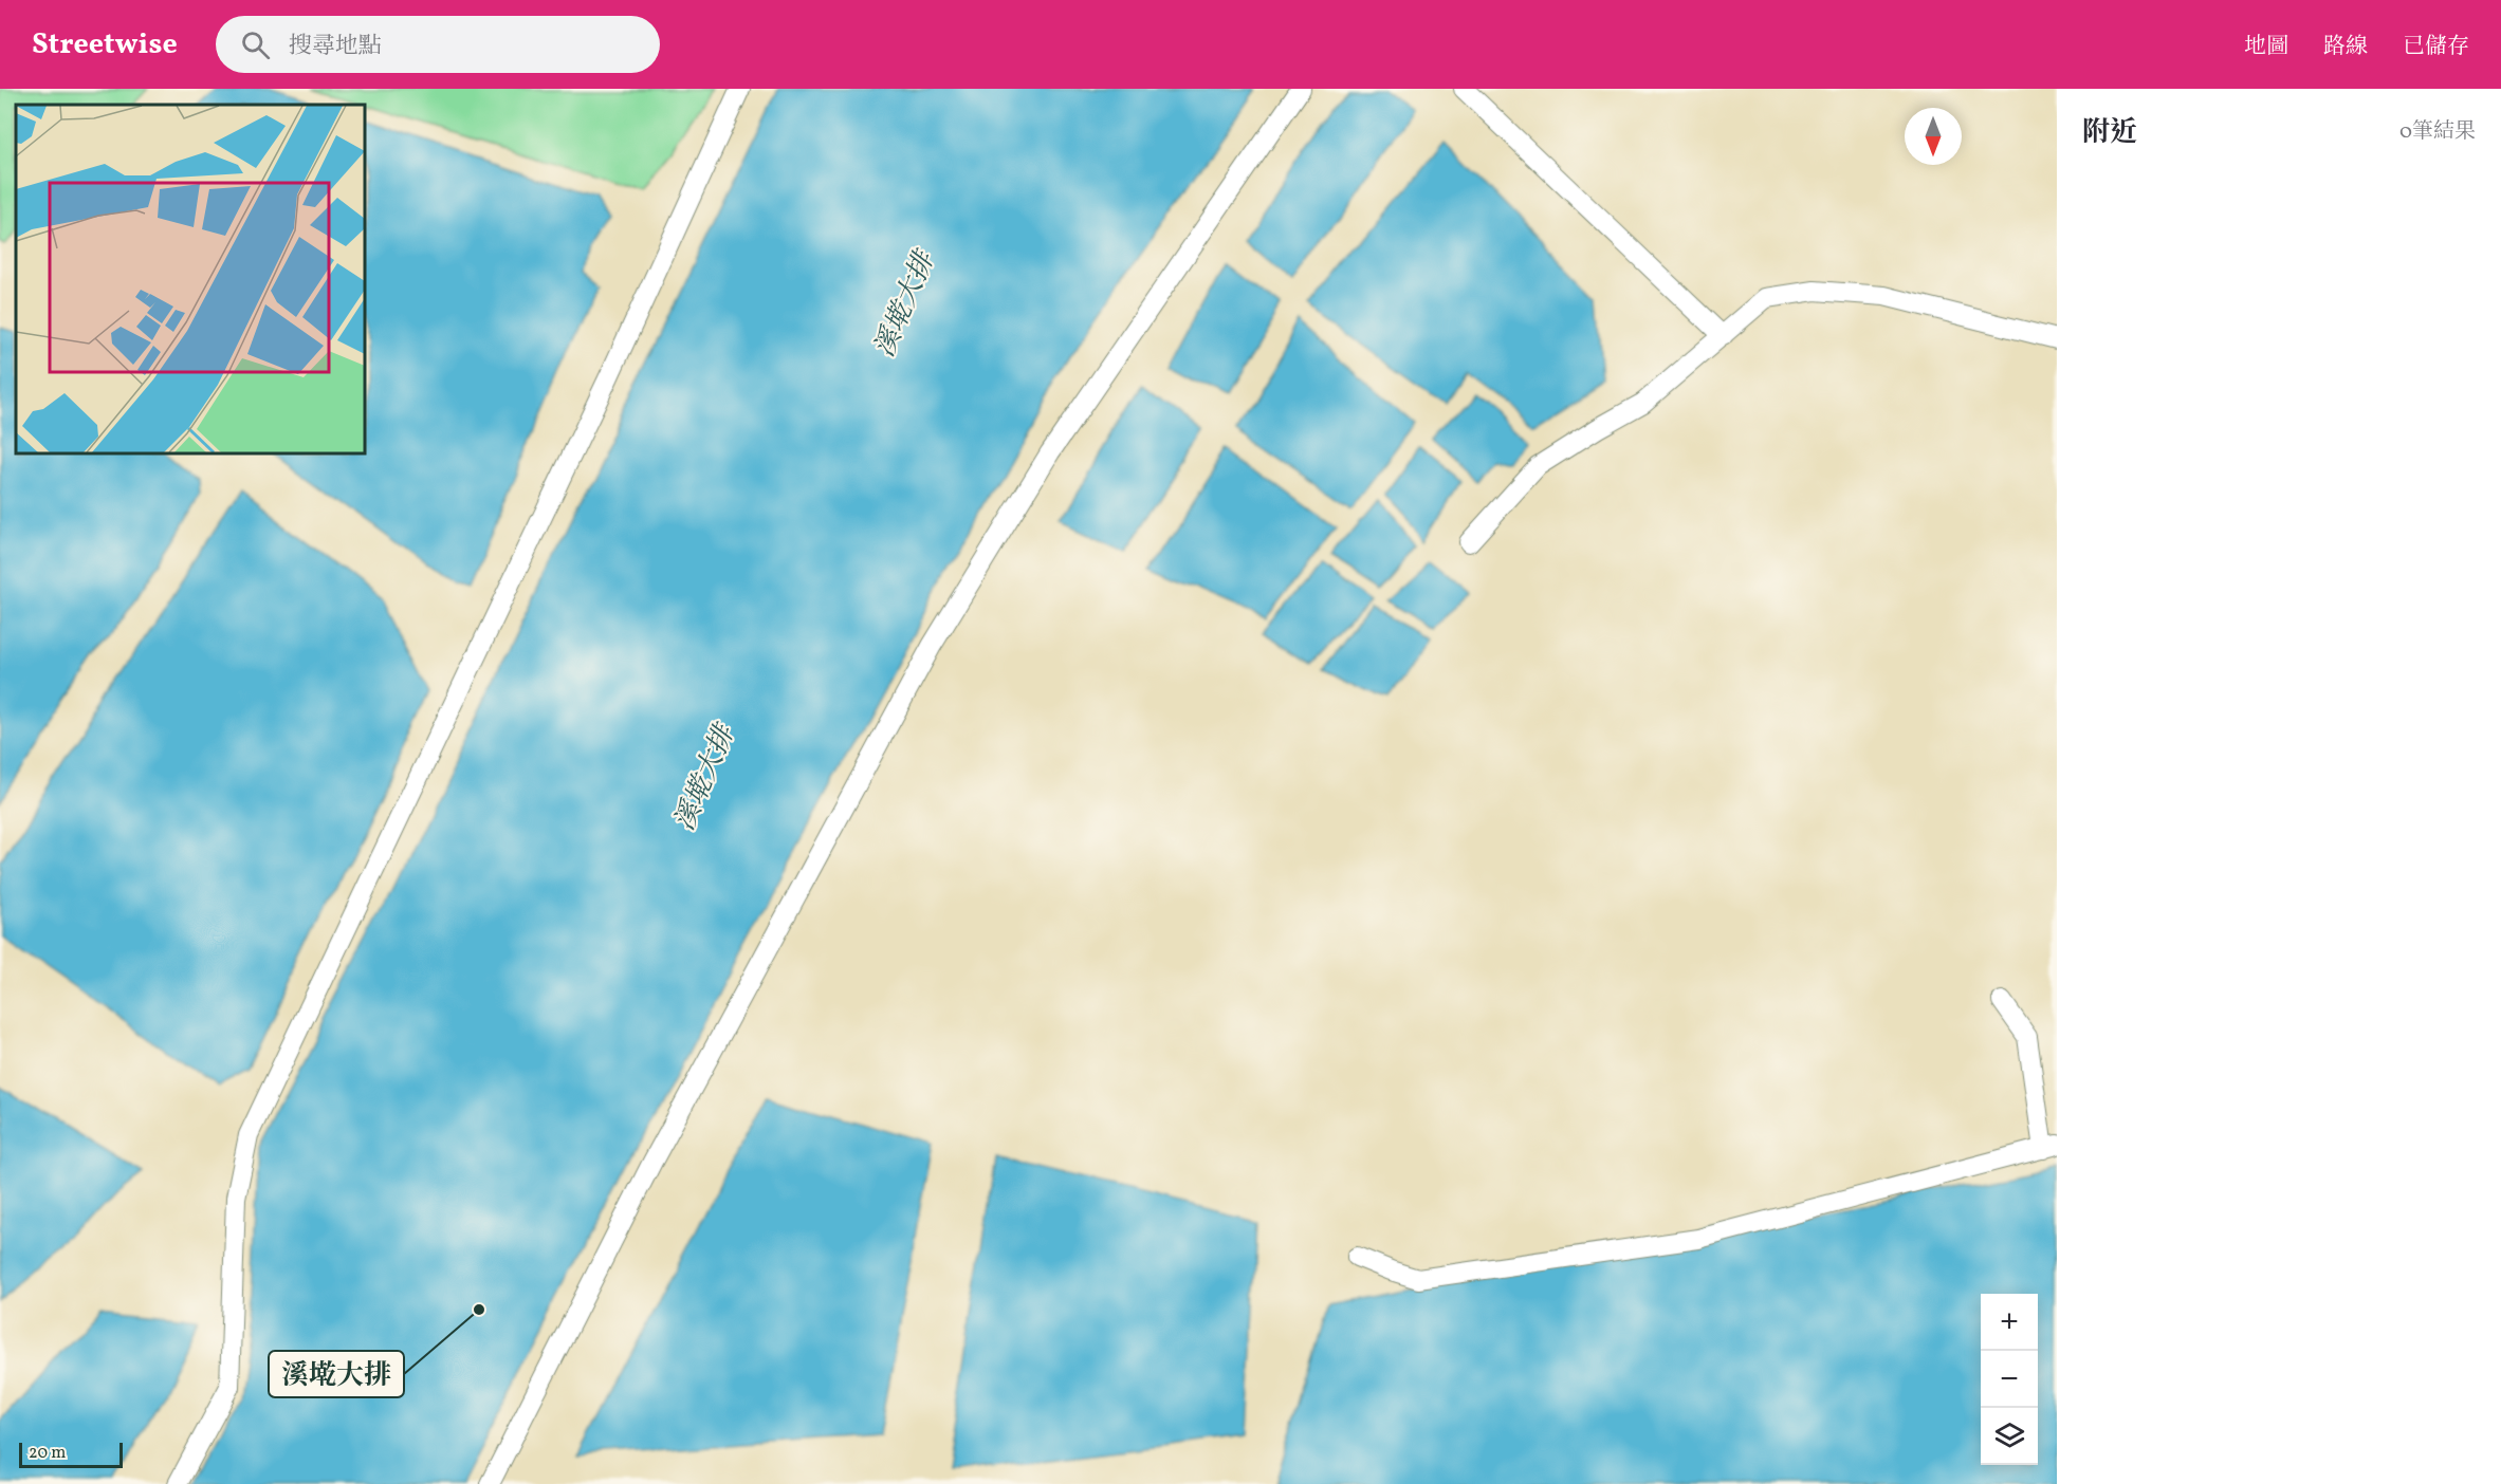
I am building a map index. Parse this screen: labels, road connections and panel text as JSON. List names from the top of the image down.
{
  "water": ["溪墘大排"],
  "places": ["溪墘大排"],
  "scale_bar": "20 m",
  "north": "bottom",
  "page": {
    "header": "Streetwise",
    "search": "搜尋地點",
    "nav": ["地圖", "路線", "已儲存"],
    "heading": ["附近", "0筆結果"],
    "map_buttons": ["+", "−"],
    "scale": "20 m"
  }
}
